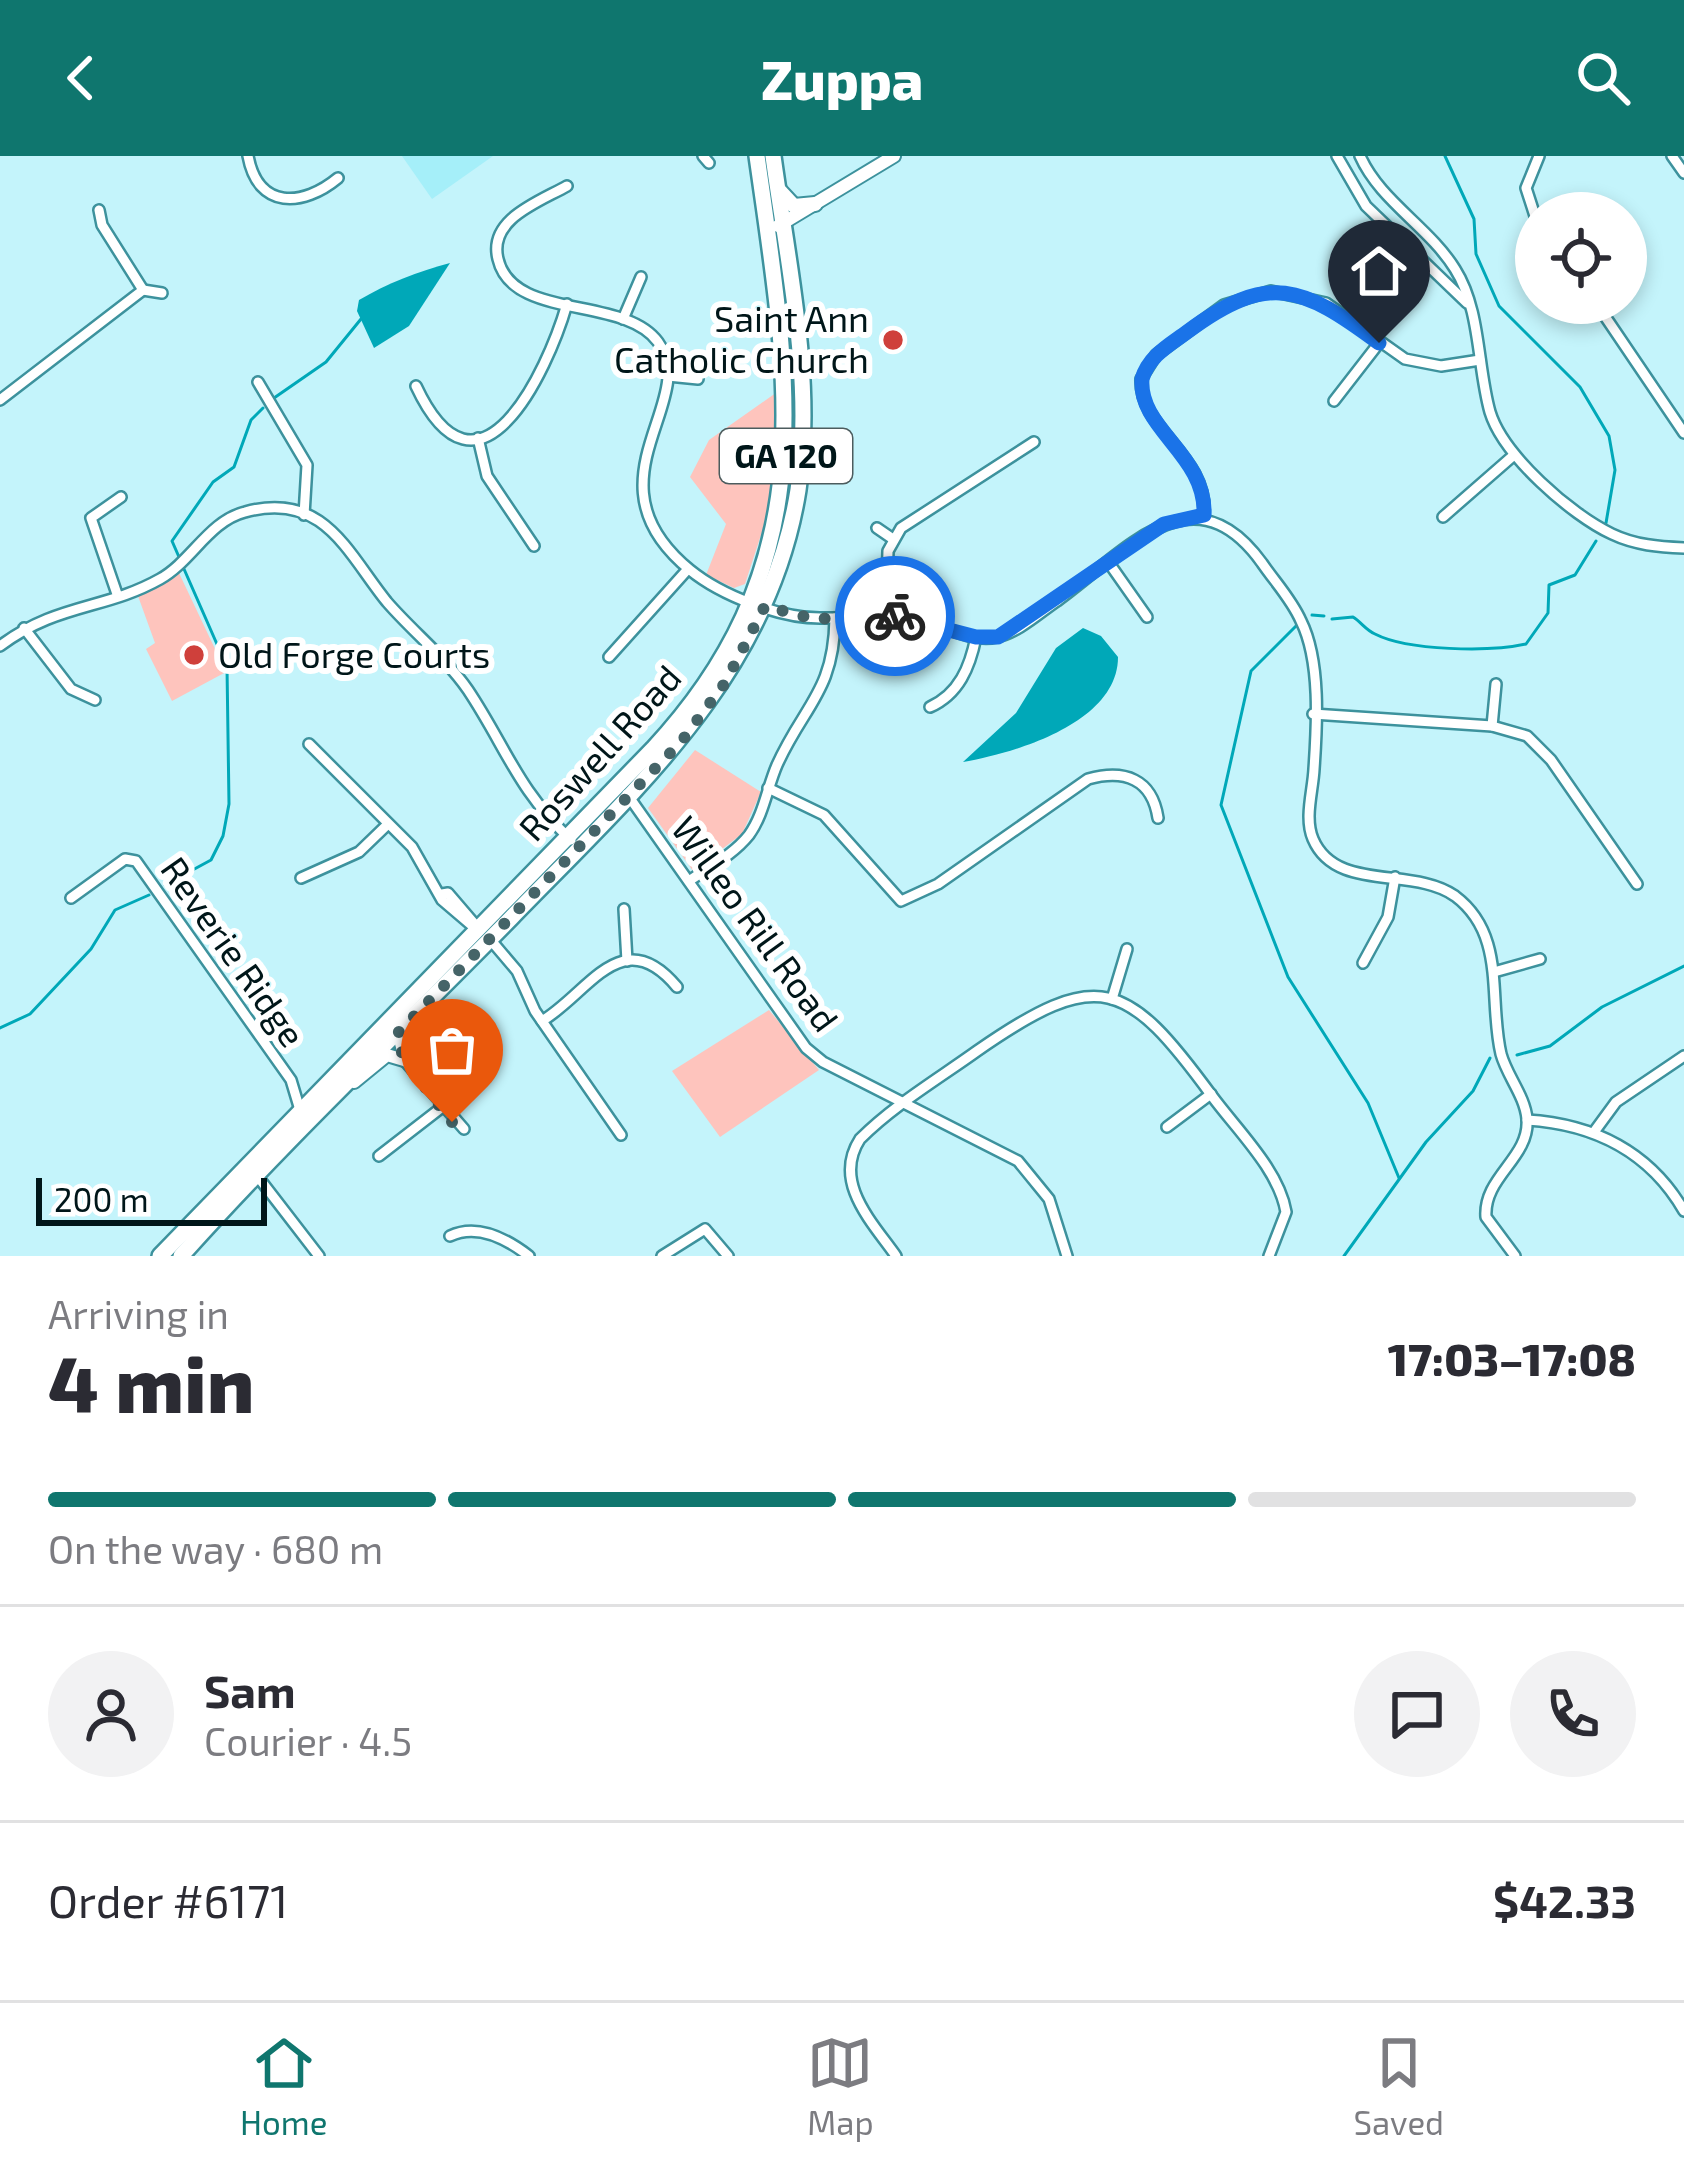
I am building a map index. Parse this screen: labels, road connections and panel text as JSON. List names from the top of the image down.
{
  "streets": {
    "highway": ["GA 120", "Roswell Road"],
    "street": ["Willeo Rill Road", "Reverie Ridge"]
  },
  "crossings": [
    ["Roswell Road", "Willeo Rill Road"]
  ],
  "places": ["Saint Ann Catholic Church", "Old Forge Courts"],
  "scale_bar": "200 m",
  "page": {
    "header": "Zuppa",
    "scale": "200 m",
    "heading": ["4 min", "Arriving in", "17:03–17:08"],
    "panel": [
      "Sam",
      "Courier · 4.5",
      "Order #6171",
      "$42.33"
    ],
    "bar": "On the way · 680 m",
    "tabs": ["Home", "Map", "Saved"]
  }
}
